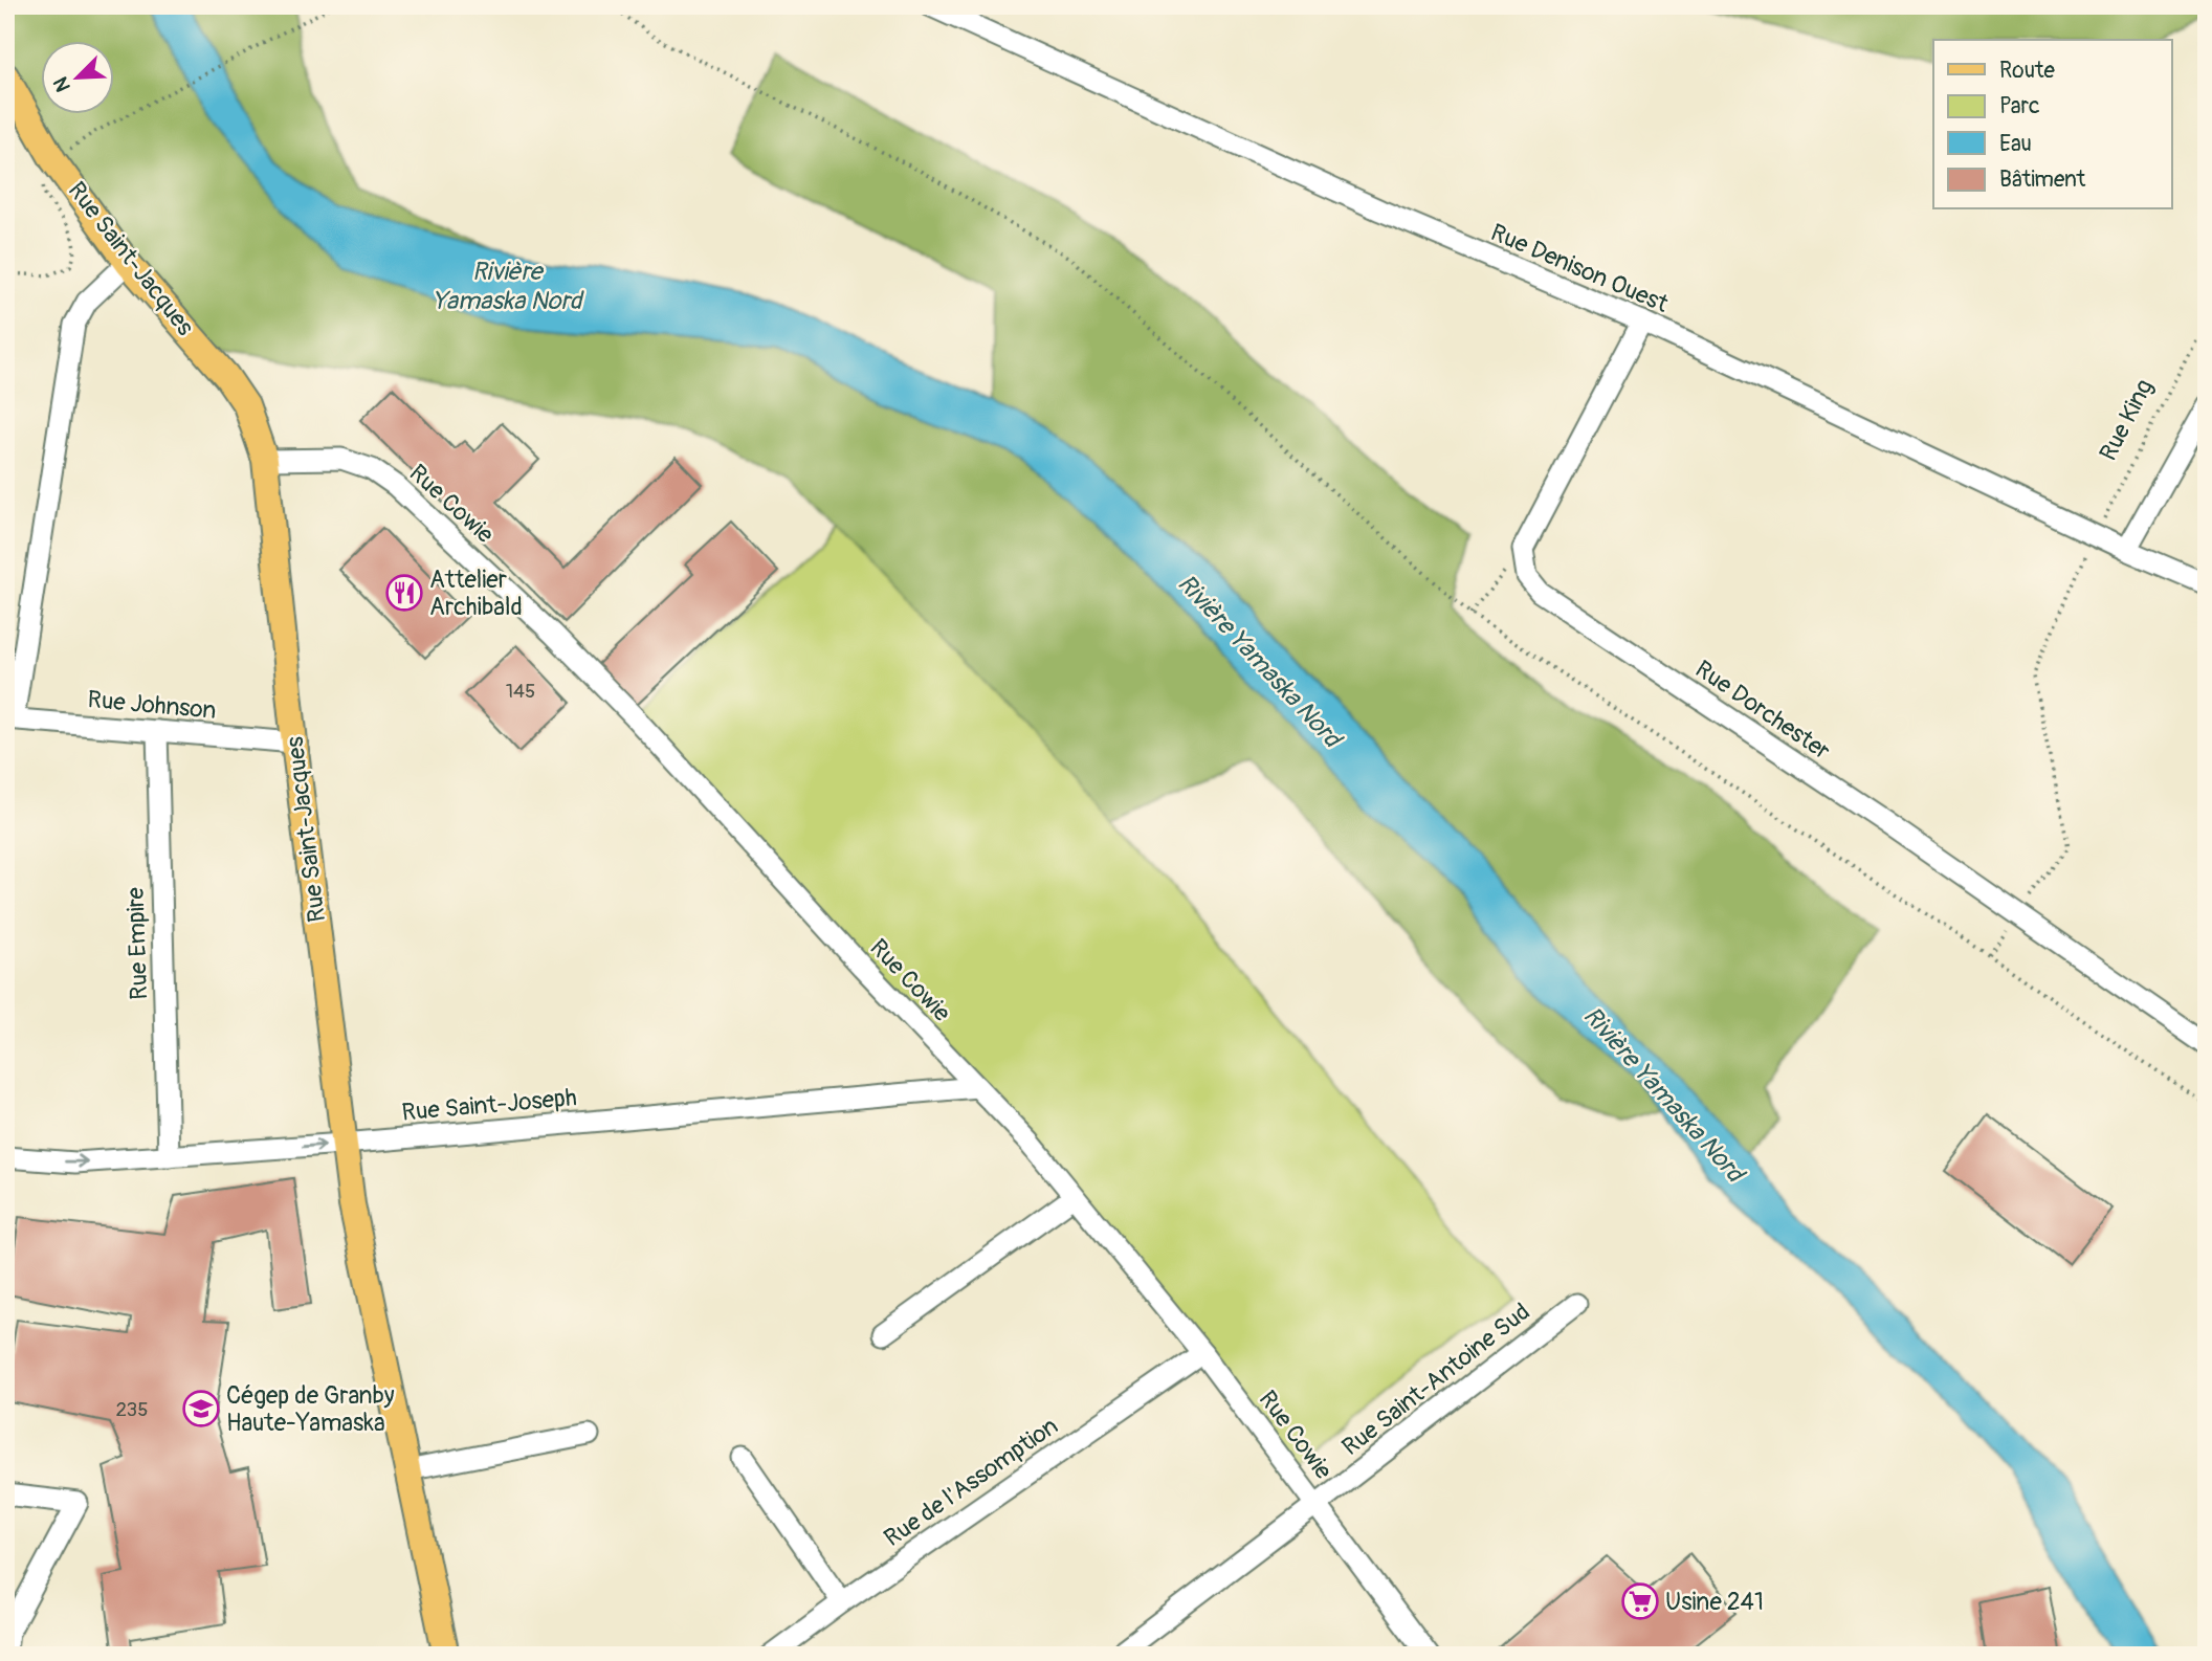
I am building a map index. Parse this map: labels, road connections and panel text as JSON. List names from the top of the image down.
{
  "streets": {
    "main road": ["Rue Saint-Jacques"],
    "street": [
      "Rue Denison Ouest",
      "Rue Cowie",
      "Rue Johnson",
      "Rue Dorchester",
      "Rue Empire",
      "Rue Saint-Joseph",
      "Rue Saint-Antoine Sud",
      "Rue de l'Assomption"
    ],
    "path": ["Rue King"]
  },
  "crossings": [
    ["Rue Saint-Jacques", "Rue Cowie"],
    ["Rue Saint-Jacques", "Rue Johnson"],
    ["Rue Saint-Jacques", "Rue Saint-Joseph"],
    ["Rue Denison Ouest", "Rue King"],
    ["Rue Cowie", "Rue Saint-Joseph"],
    ["Rue Cowie", "Rue Saint-Antoine Sud"],
    ["Rue Cowie", "Rue de l'Assomption"],
    ["Rue Johnson", "Rue Empire"],
    ["Rue Empire", "Rue Saint-Joseph"]
  ],
  "water": ["Rivière Yamaska Nord"],
  "places": {
    "restaurant": ["Attelier Archibald"],
    "school or university": ["Cégep de Granby Haute-Yamaska"],
    "supermarket": ["Usine 241"]
  },
  "house_numbers": ["145", "235"],
  "legend": [
    "Route",
    "Parc",
    "Eau",
    "Bâtiment"
  ],
  "north": "bottom left"
}
